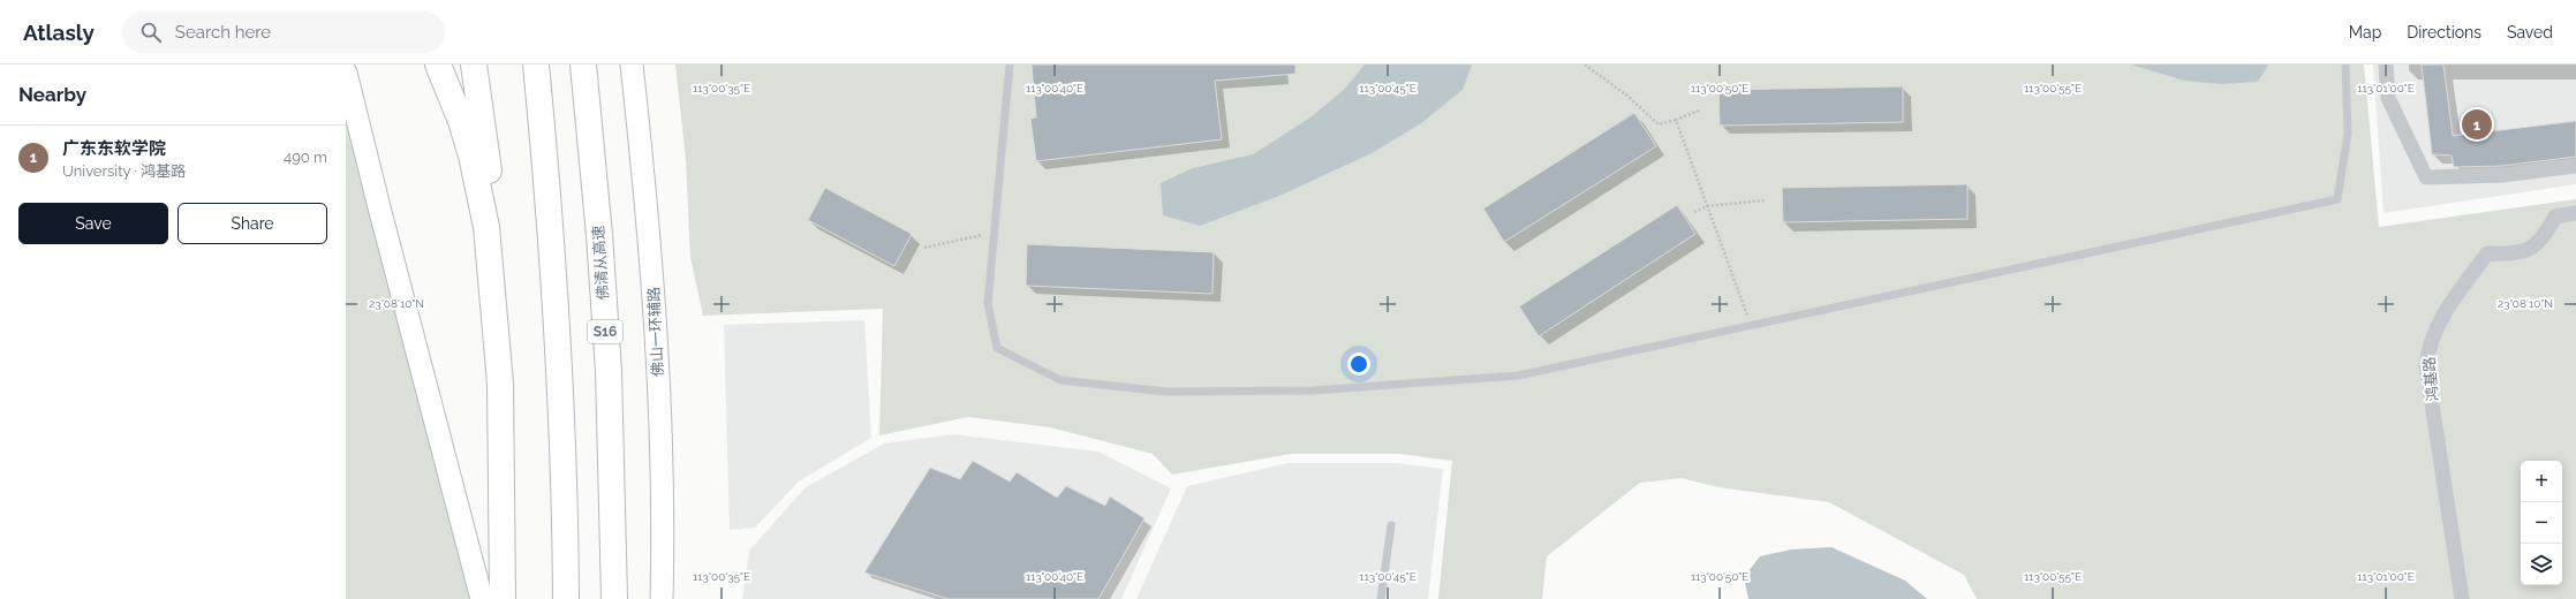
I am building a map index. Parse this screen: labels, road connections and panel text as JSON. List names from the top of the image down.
{
  "streets": {
    "highway": ["佛清从高速", "S16"],
    "main road": ["佛山一环辅路"],
    "street": ["鸿基路"]
  },
  "page": {
    "header": "Atlasly",
    "search": "Search here",
    "nav": ["Map", "Directions", "Saved"],
    "heading": "Nearby",
    "pins": "1",
    "list": [
      {
        "mark": "1",
        "name": "广东东软学院",
        "note": "University · 鸿基路",
        "value": "490 m"
      }
    ],
    "buttons": ["Save", "Share"],
    "map_buttons": ["+", "−"]
  },
  "coordinates": [
    "113°00'35\"E",
    "113°00'40\"E",
    "113°00'45\"E",
    "113°00'50\"E",
    "113°00'55\"E",
    "113°01'00\"E",
    "23°08'10\"N"
  ]
}
